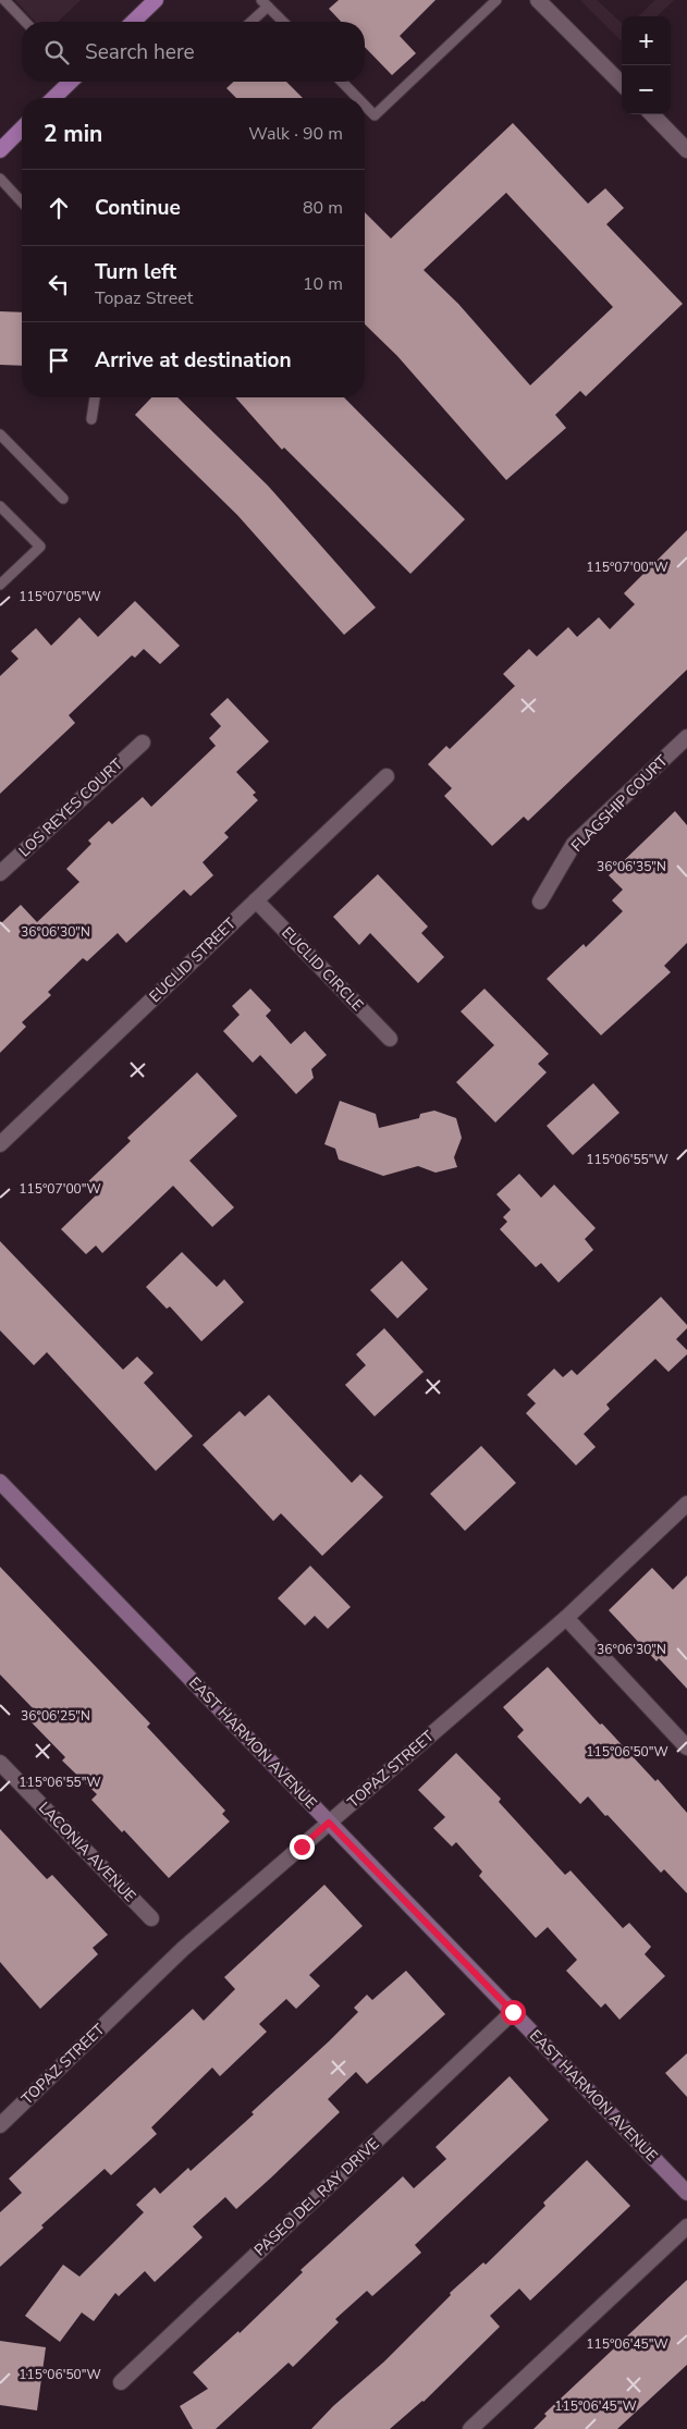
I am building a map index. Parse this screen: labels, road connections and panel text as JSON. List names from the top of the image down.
{
  "streets": {
    "main road": ["EAST HARMON AVENUE"],
    "street": [
      "FLAGSHIP COURT",
      "LOS REYES COURT",
      "EUCLID STREET",
      "EUCLID CIRCLE",
      "TOPAZ STREET",
      "LACONIA AVENUE",
      "PASEO DEL RAY DRIVE"
    ]
  },
  "crossings": [
    ["EUCLID STREET", "EUCLID CIRCLE"],
    ["EAST HARMON AVENUE", "TOPAZ STREET"],
    ["EAST HARMON AVENUE", "PASEO DEL RAY DRIVE"]
  ],
  "page": {
    "map_buttons": ["+", "−"],
    "search": "Search here",
    "heading": ["2 min", "Walk · 90 m"],
    "list": [
      ["Continue", "80 m"],
      ["Turn left", "Topaz Street", "10 m"],
      "Arrive at destination"
    ]
  },
  "coordinates": [
    "115°07'00\"W",
    "115°07'05\"W",
    "36°06'35\"N",
    "36°06'30\"N",
    "115°06'55\"W",
    "36°06'25\"N",
    "115°06'50\"W",
    "115°06'45\"W"
  ]
}
